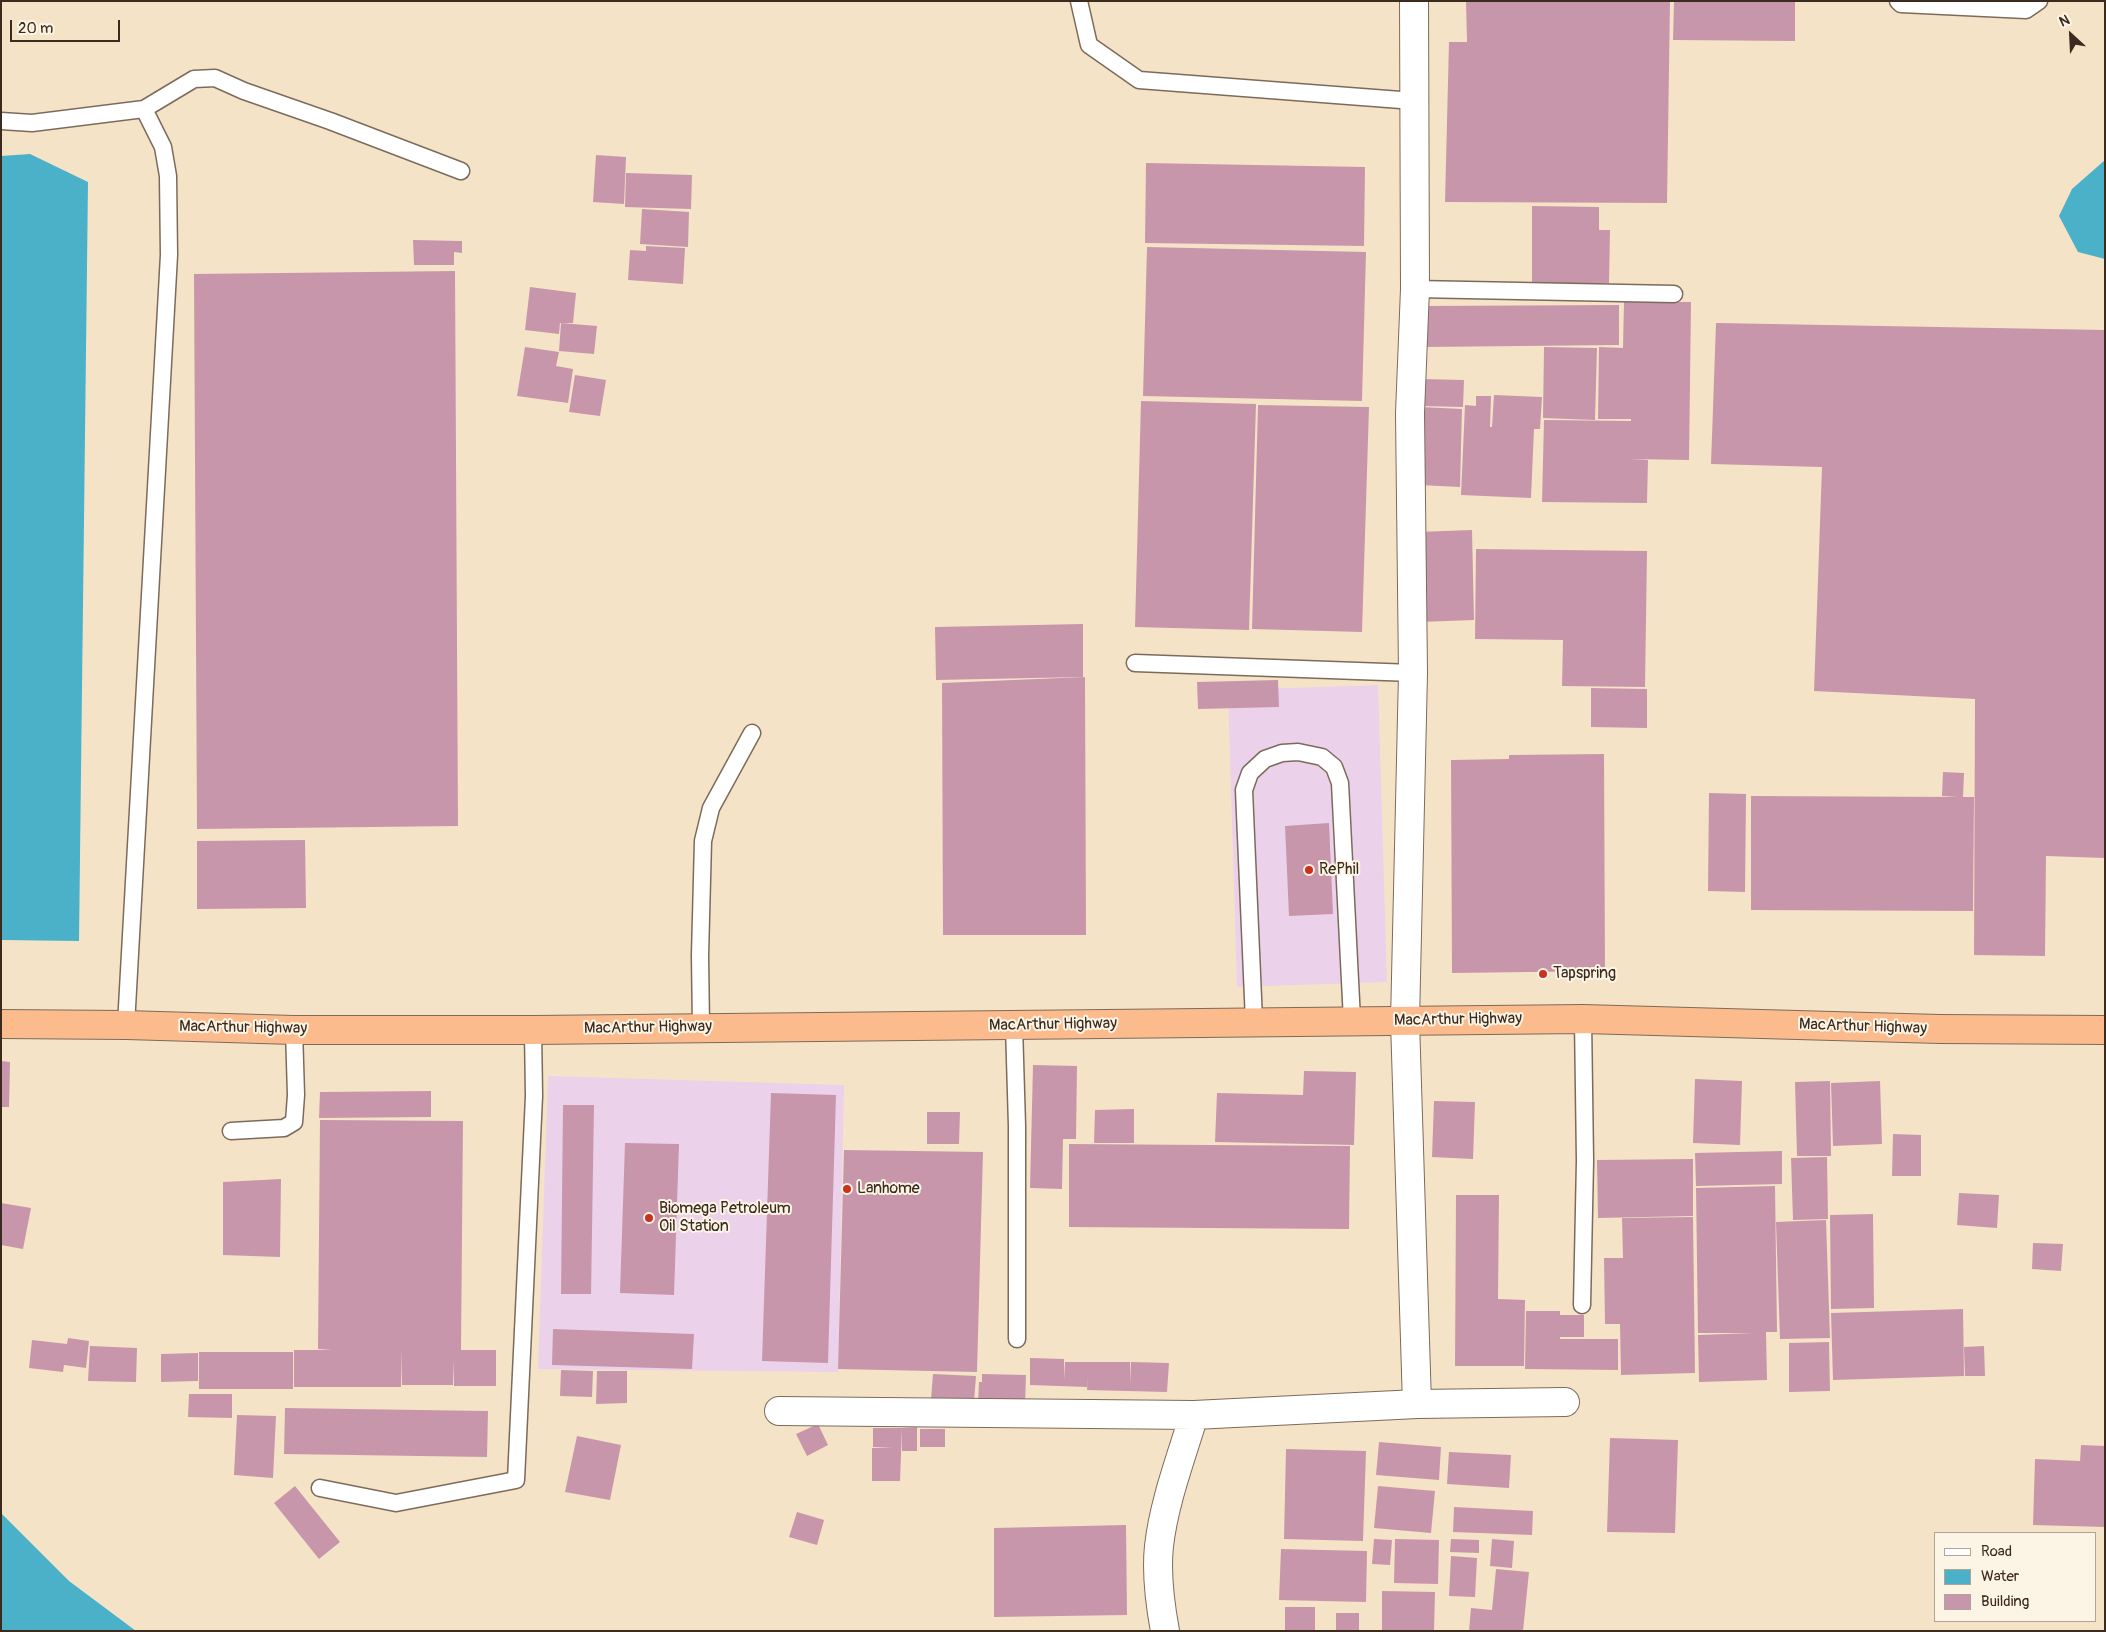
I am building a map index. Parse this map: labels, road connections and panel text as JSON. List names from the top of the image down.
{
  "streets": {
    "highway": ["MacArthur Highway"]
  },
  "places": [
    "RePhil",
    "Tapspring",
    "Lanhome",
    "Biomega Petroleum Oil Station"
  ],
  "legend": ["Road", "Water", "Building"],
  "scale_bar": "20 m",
  "north": "top left"
}
